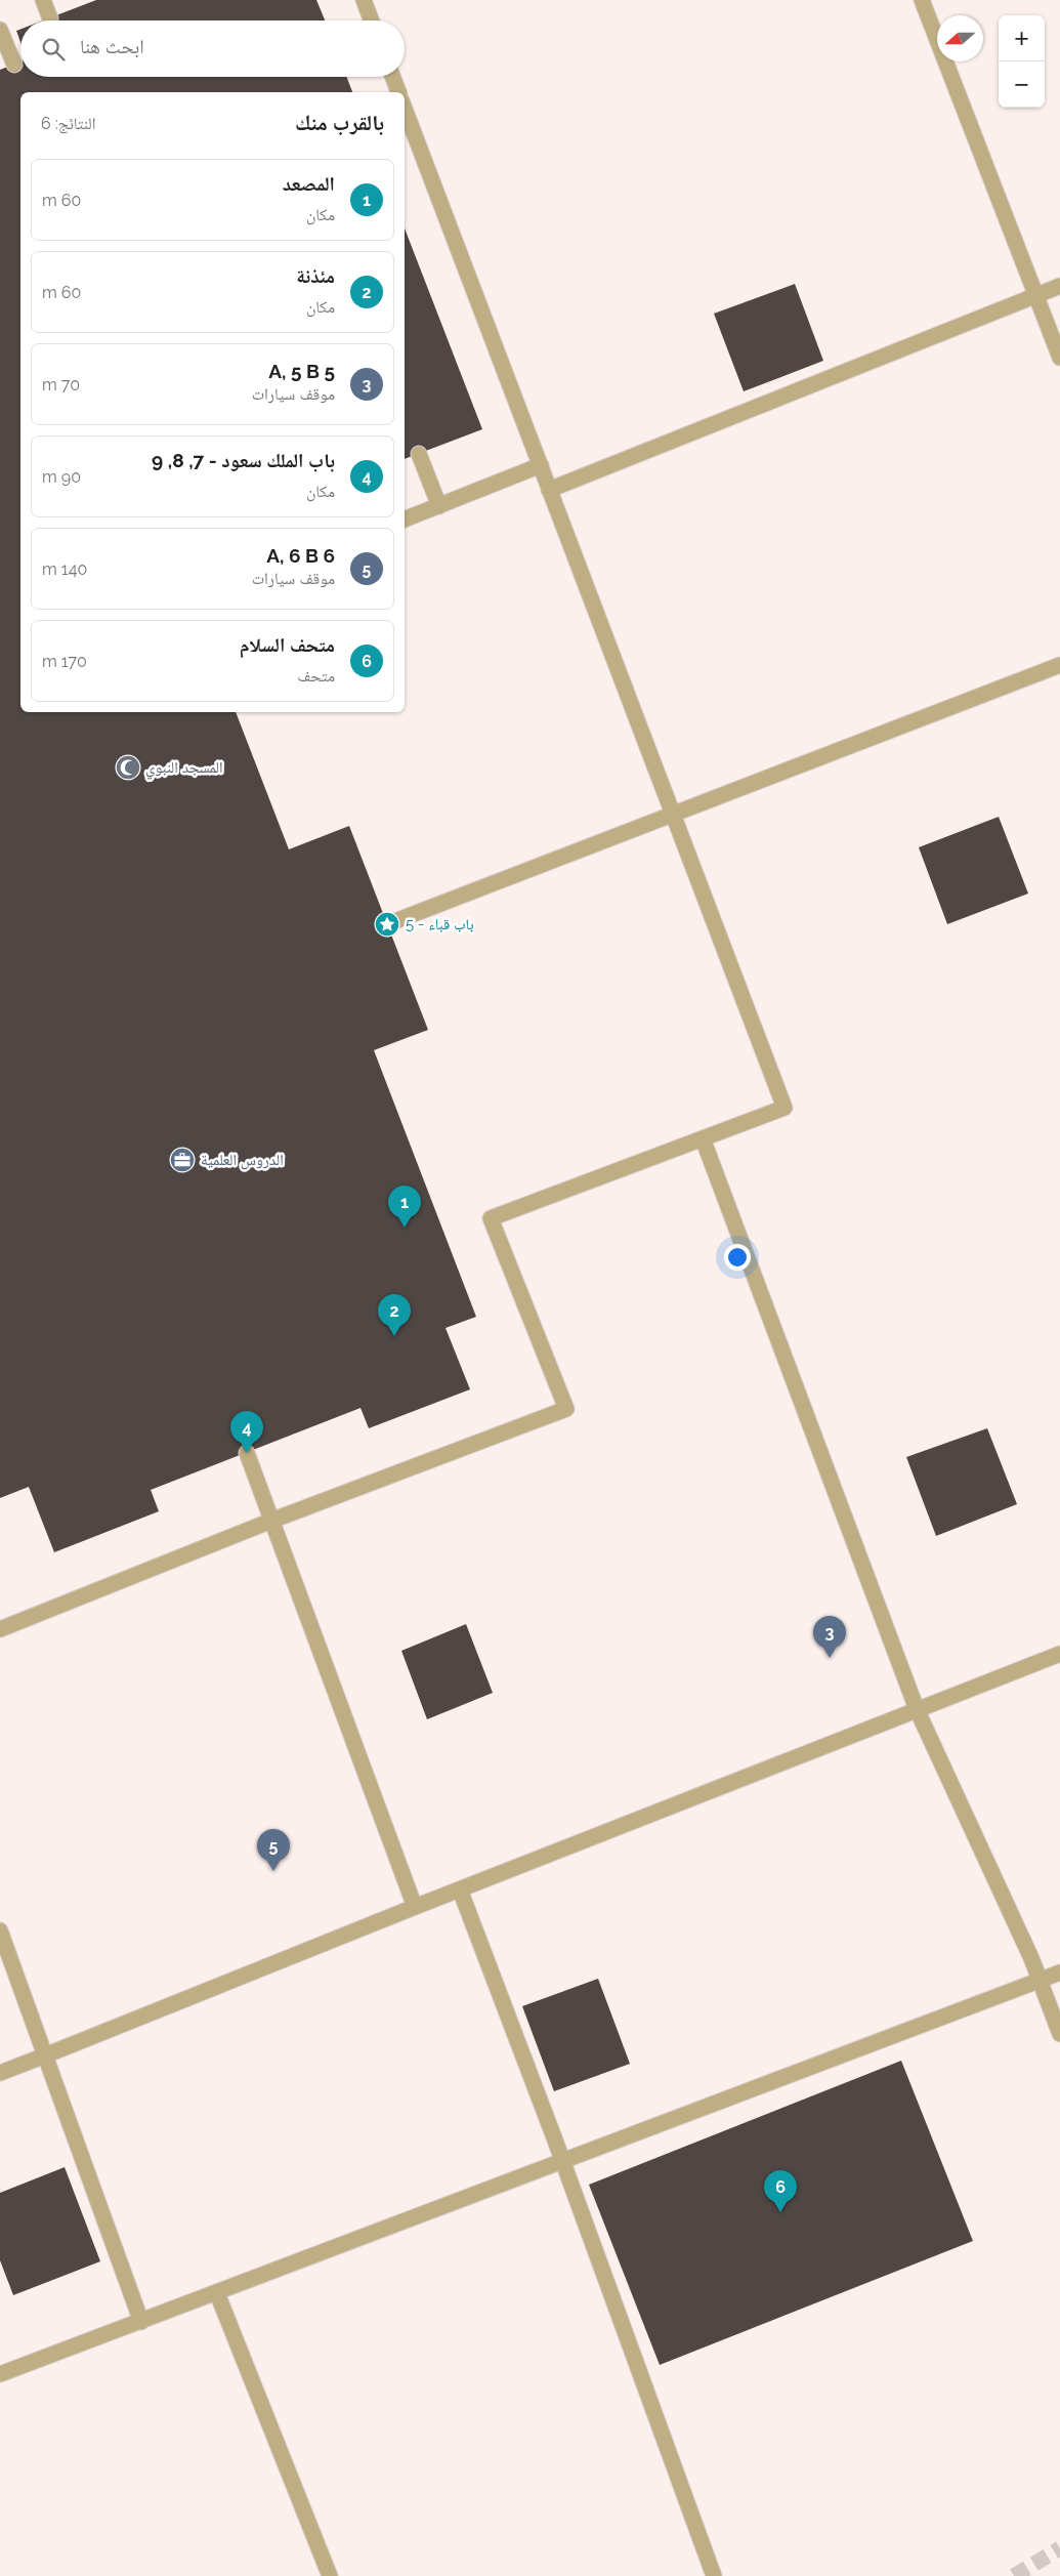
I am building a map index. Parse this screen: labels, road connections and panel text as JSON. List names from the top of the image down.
{
  "places": {
    "mosque": ["المسجد النبوي"],
    "place": ["باب قباء - 5"],
    "office": ["الدروس العلمية"]
  },
  "north": "left",
  "page": {
    "map_buttons": ["+", "−"],
    "search": "ابحث هنا",
    "heading": ["بالقرب منك", "النتائج: 6"],
    "list": [
      {
        "mark": "1",
        "name": "المصعد",
        "note": "مكان",
        "value": "60 m"
      },
      {
        "mark": "2",
        "name": "مئذنة",
        "note": "مكان",
        "value": "60 m"
      },
      {
        "mark": "3",
        "name": "5 A, 5 B",
        "note": "موقف سيارات",
        "value": "70 m"
      },
      {
        "mark": "4",
        "name": "باب الملك سعود - 7, 8, 9",
        "note": "مكان",
        "value": "90 m"
      },
      {
        "mark": "5",
        "name": "6 A, 6 B",
        "note": "موقف سيارات",
        "value": "140 m"
      },
      {
        "mark": "6",
        "name": "متحف السلام",
        "note": "متحف",
        "value": "170 m"
      }
    ],
    "pins": [
      "1",
      "2",
      "4",
      "3",
      "5",
      "6"
    ]
  }
}
